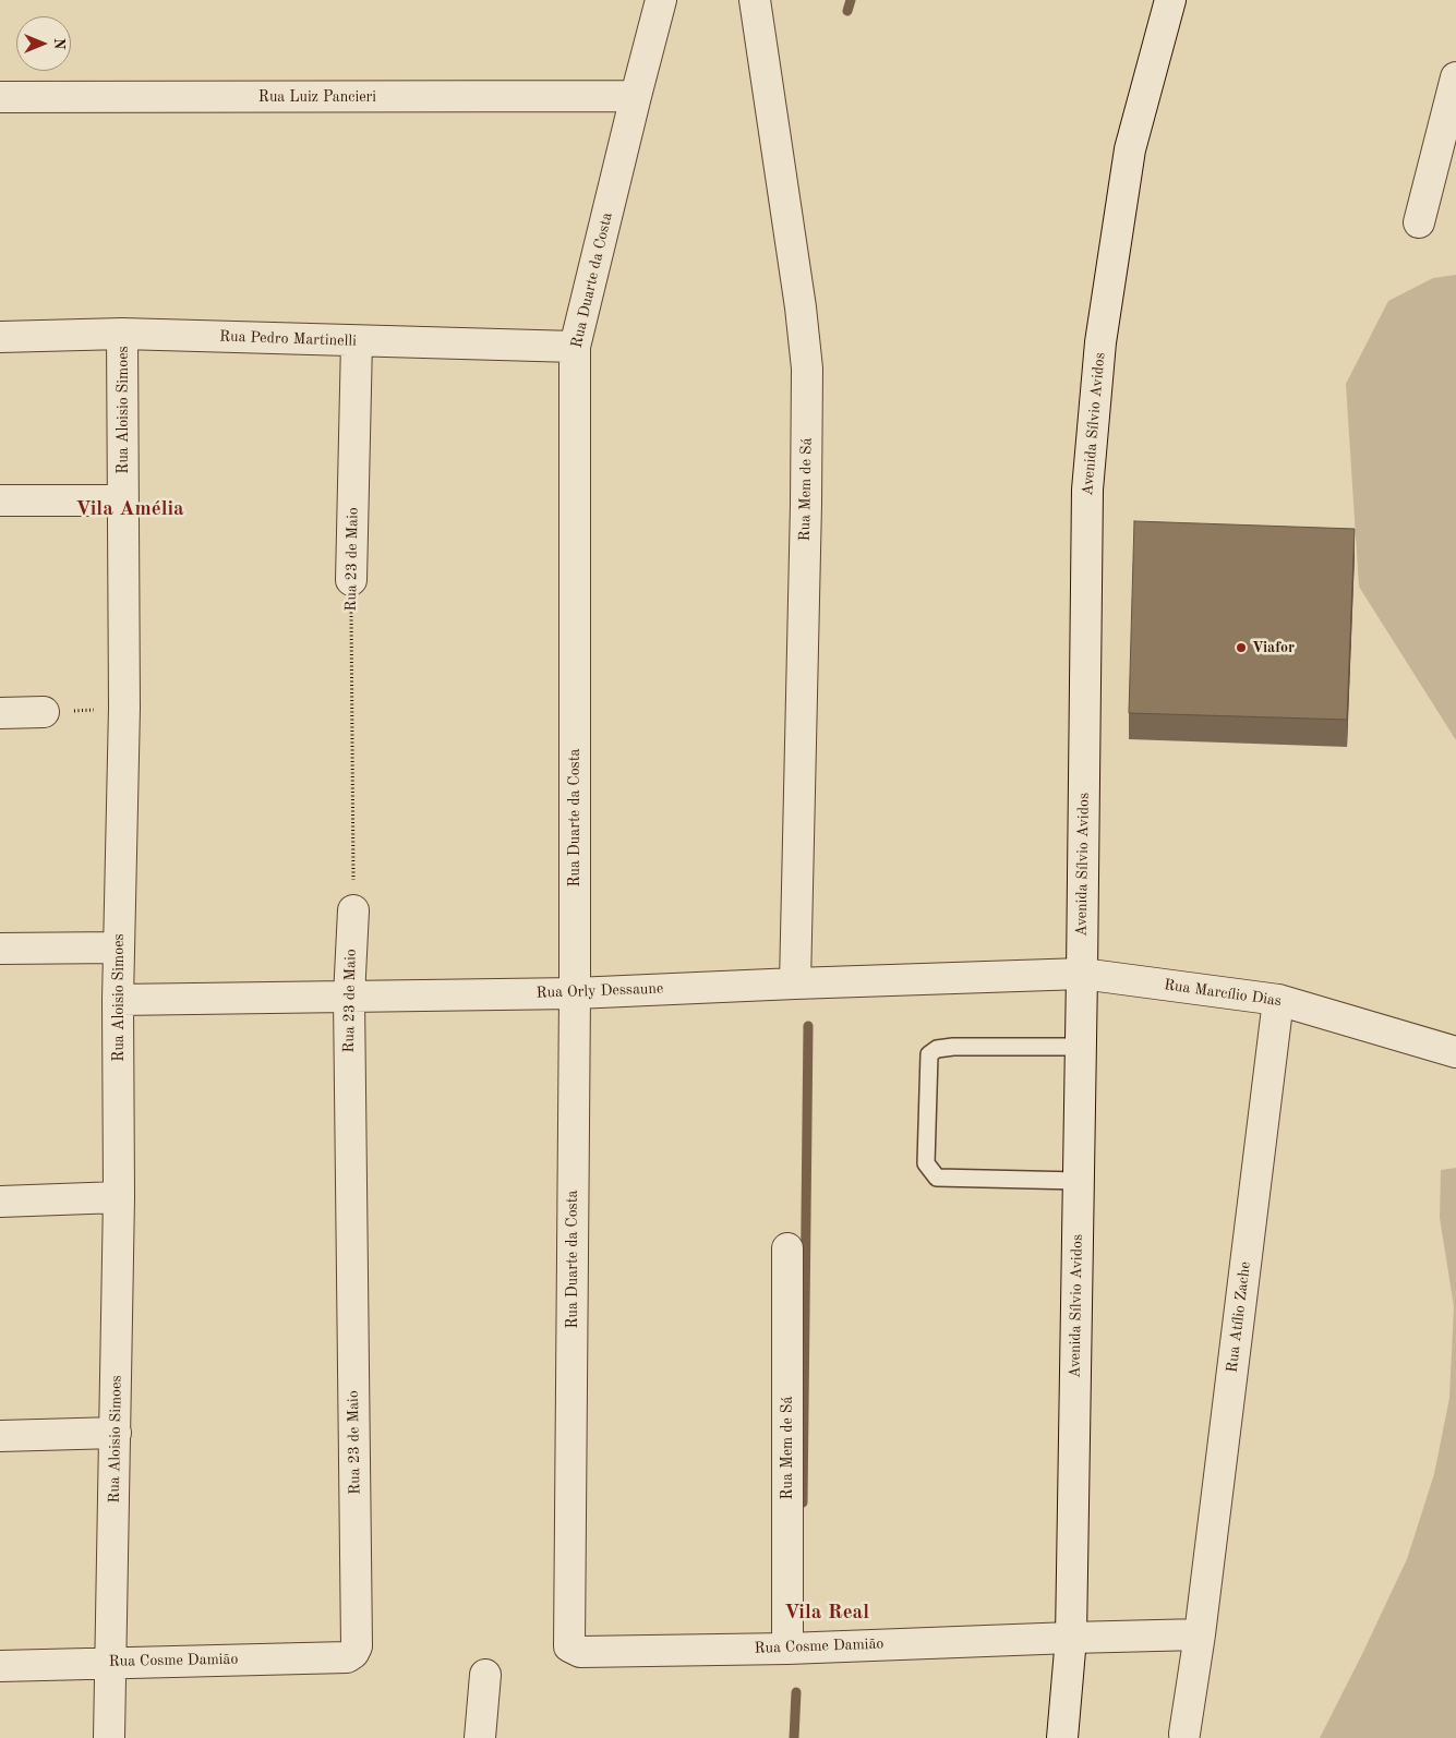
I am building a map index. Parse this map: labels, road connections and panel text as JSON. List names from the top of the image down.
{
  "streets": {
    "street": [
      "Rua Luiz Pancieri",
      "Rua Duarte da Costa",
      "Rua Pedro Martinelli",
      "Rua Aloisio Simoes",
      "Avenida Sílvio Avidos",
      "Rua Mem de Sá",
      "Rua 23 de Maio",
      "Rua Orly Dessaune",
      "Rua Marcílio Dias",
      "Rua Atílio Zache",
      "Rua Cosme Damião"
    ]
  },
  "crossings": [
    ["Rua Luiz Pancieri", "Rua Duarte da Costa"],
    ["Rua Duarte da Costa", "Rua Pedro Martinelli"],
    ["Rua Duarte da Costa", "Rua Orly Dessaune"],
    ["Rua Duarte da Costa", "Rua Cosme Damião"],
    ["Rua Pedro Martinelli", "Rua Aloisio Simoes"],
    ["Rua Pedro Martinelli", "Rua 23 de Maio"],
    ["Rua Aloisio Simoes", "Rua Orly Dessaune"],
    ["Rua Aloisio Simoes", "Rua Cosme Damião"],
    ["Avenida Sílvio Avidos", "Rua Orly Dessaune"],
    ["Avenida Sílvio Avidos", "Rua Marcílio Dias"],
    ["Avenida Sílvio Avidos", "Rua Cosme Damião"],
    ["Rua Mem de Sá", "Rua Orly Dessaune"],
    ["Rua Mem de Sá", "Rua Cosme Damião"],
    ["Rua 23 de Maio", "Rua Orly Dessaune"],
    ["Rua 23 de Maio", "Rua Cosme Damião"],
    ["Rua Orly Dessaune", "Rua Marcílio Dias"],
    ["Rua Marcílio Dias", "Rua Atílio Zache"]
  ],
  "districts": ["Vila Amélia", "Vila Real"],
  "places": ["Viafor"],
  "north": "right"
}
